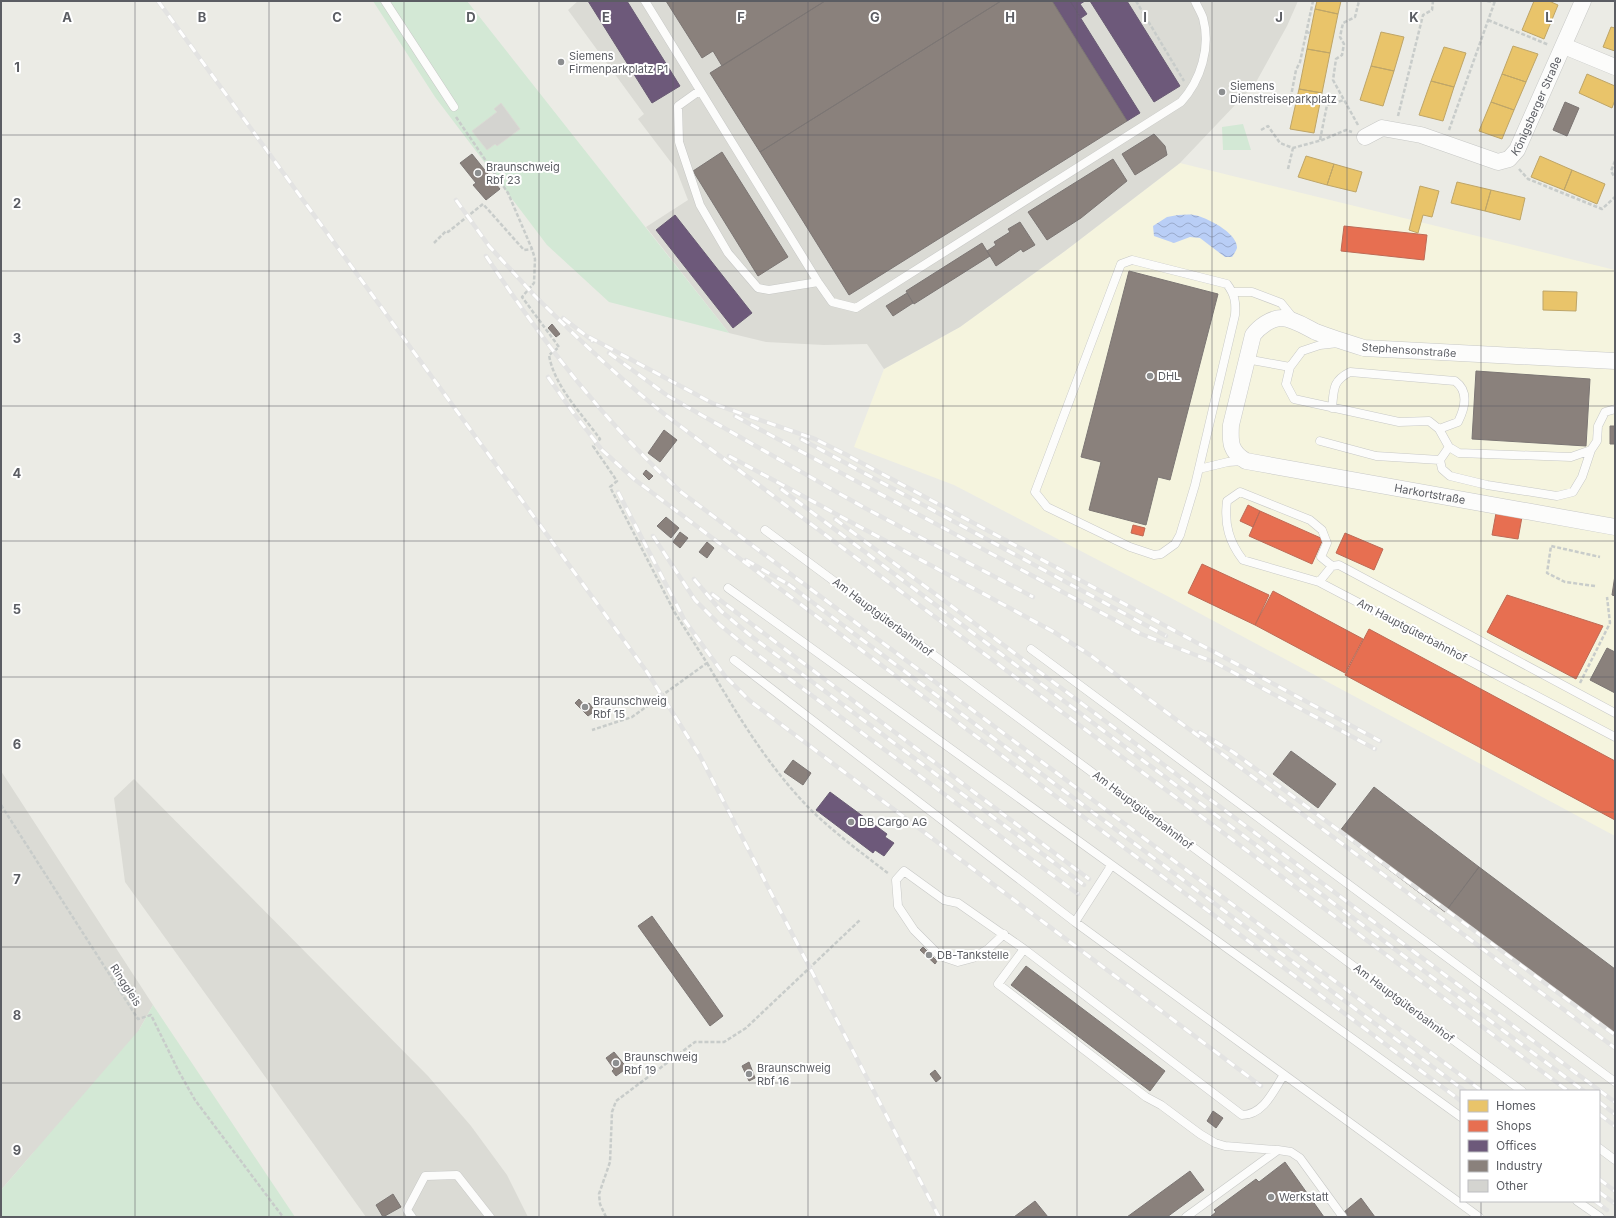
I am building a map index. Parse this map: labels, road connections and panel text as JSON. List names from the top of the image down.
{
  "streets": {
    "street": ["Königsberger Straße", "Stephensonstraße", "Harkortstraße"],
    "lane": ["Am Hauptgüterbahnhof"],
    "path": ["Ringgleis"]
  },
  "crossings": [
    ["Stephensonstraße", "Harkortstraße"]
  ],
  "places": [
    "Siemens Firmenparkplatz P1",
    "Siemens Dienstreiseparkplatz",
    "Braunschweig Rbf 23",
    "DHL",
    "Braunschweig Rbf 15",
    "DB Cargo AG",
    "DB-Tankstelle",
    "Braunschweig Rbf 19",
    "Braunschweig Rbf 16",
    "Werkstatt"
  ],
  "legend": [
    "Homes",
    "Shops",
    "Offices",
    "Industry",
    "Other"
  ],
  "grid": {
    "columns": [
      "A",
      "B",
      "C",
      "D",
      "E",
      "F",
      "G",
      "H",
      "I",
      "J",
      "K",
      "L"
    ],
    "rows": [
      "1",
      "2",
      "3",
      "4",
      "5",
      "6",
      "7",
      "8",
      "9"
    ]
  }
}
